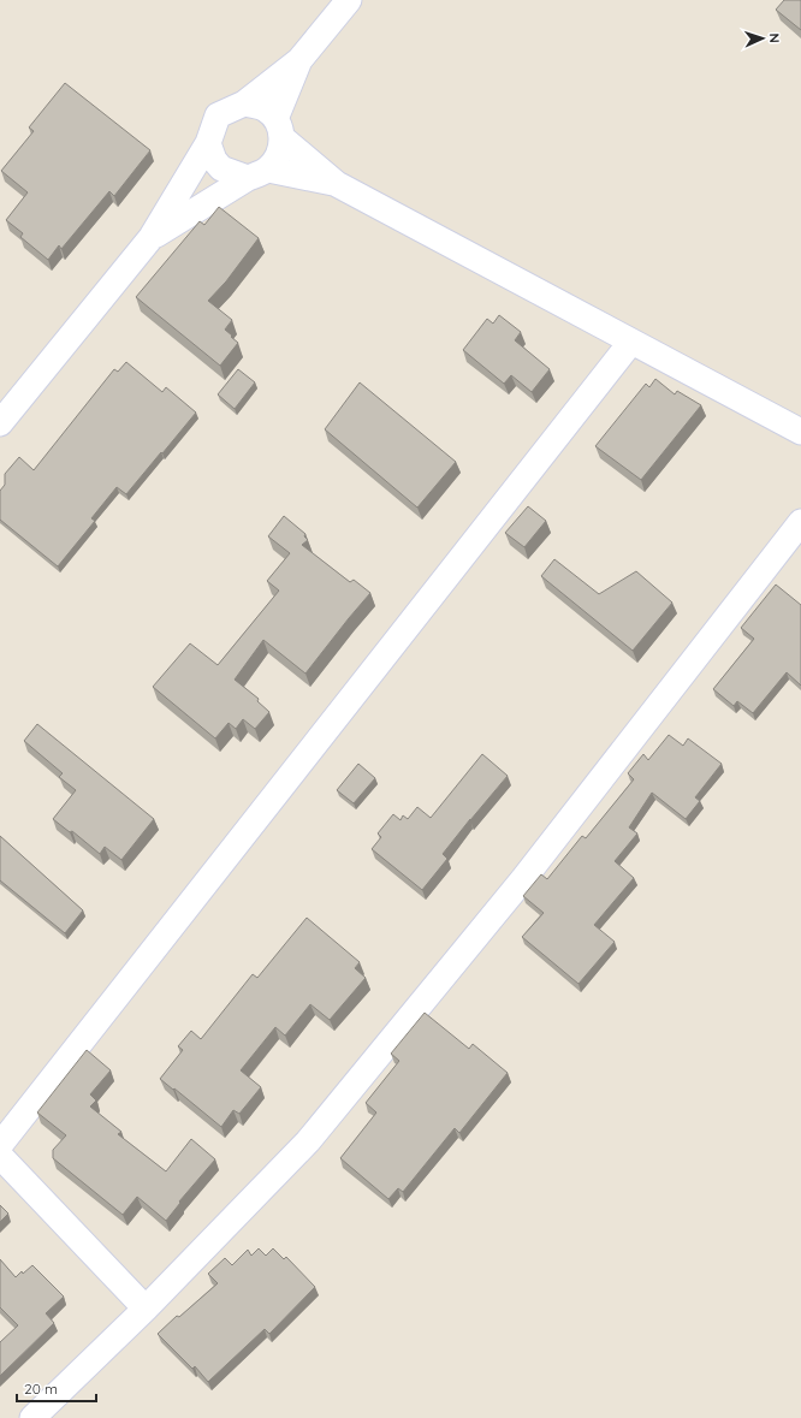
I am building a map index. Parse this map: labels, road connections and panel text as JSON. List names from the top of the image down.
{
  "scale_bar": "20 m",
  "north": "right"
}
